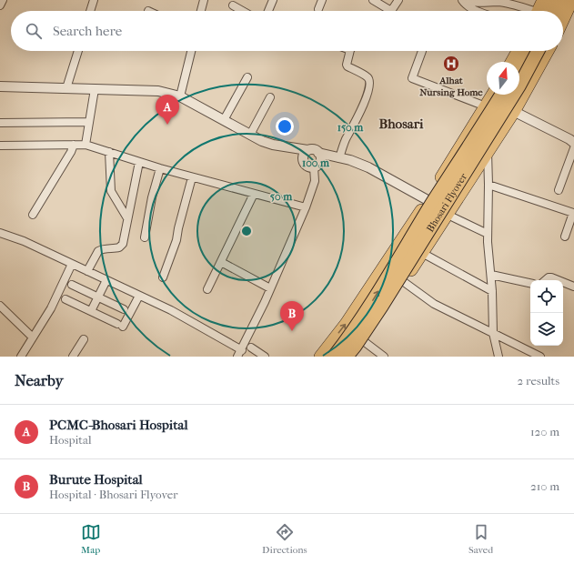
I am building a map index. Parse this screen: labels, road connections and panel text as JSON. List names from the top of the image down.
{
  "streets": {
    "highway": ["Bhosari Flyover"]
  },
  "districts": ["Bhosari"],
  "places": {
    "hospital": ["Alhat Nursing Home"]
  },
  "north": "top",
  "page": {
    "search": "Search here",
    "pins": ["A", "B"],
    "heading": ["Nearby", "2 results"],
    "list": [
      {
        "mark": "A",
        "name": "PCMC-Bhosari Hospital",
        "note": "Hospital",
        "value": "120 m"
      },
      {
        "mark": "B",
        "name": "Burute Hospital",
        "note": "Hospital · Bhosari Flyover",
        "value": "210 m"
      }
    ],
    "nav": ["Map", "Directions", "Saved"]
  },
  "rings": ["150 m", "100 m", "50 m"]
}
